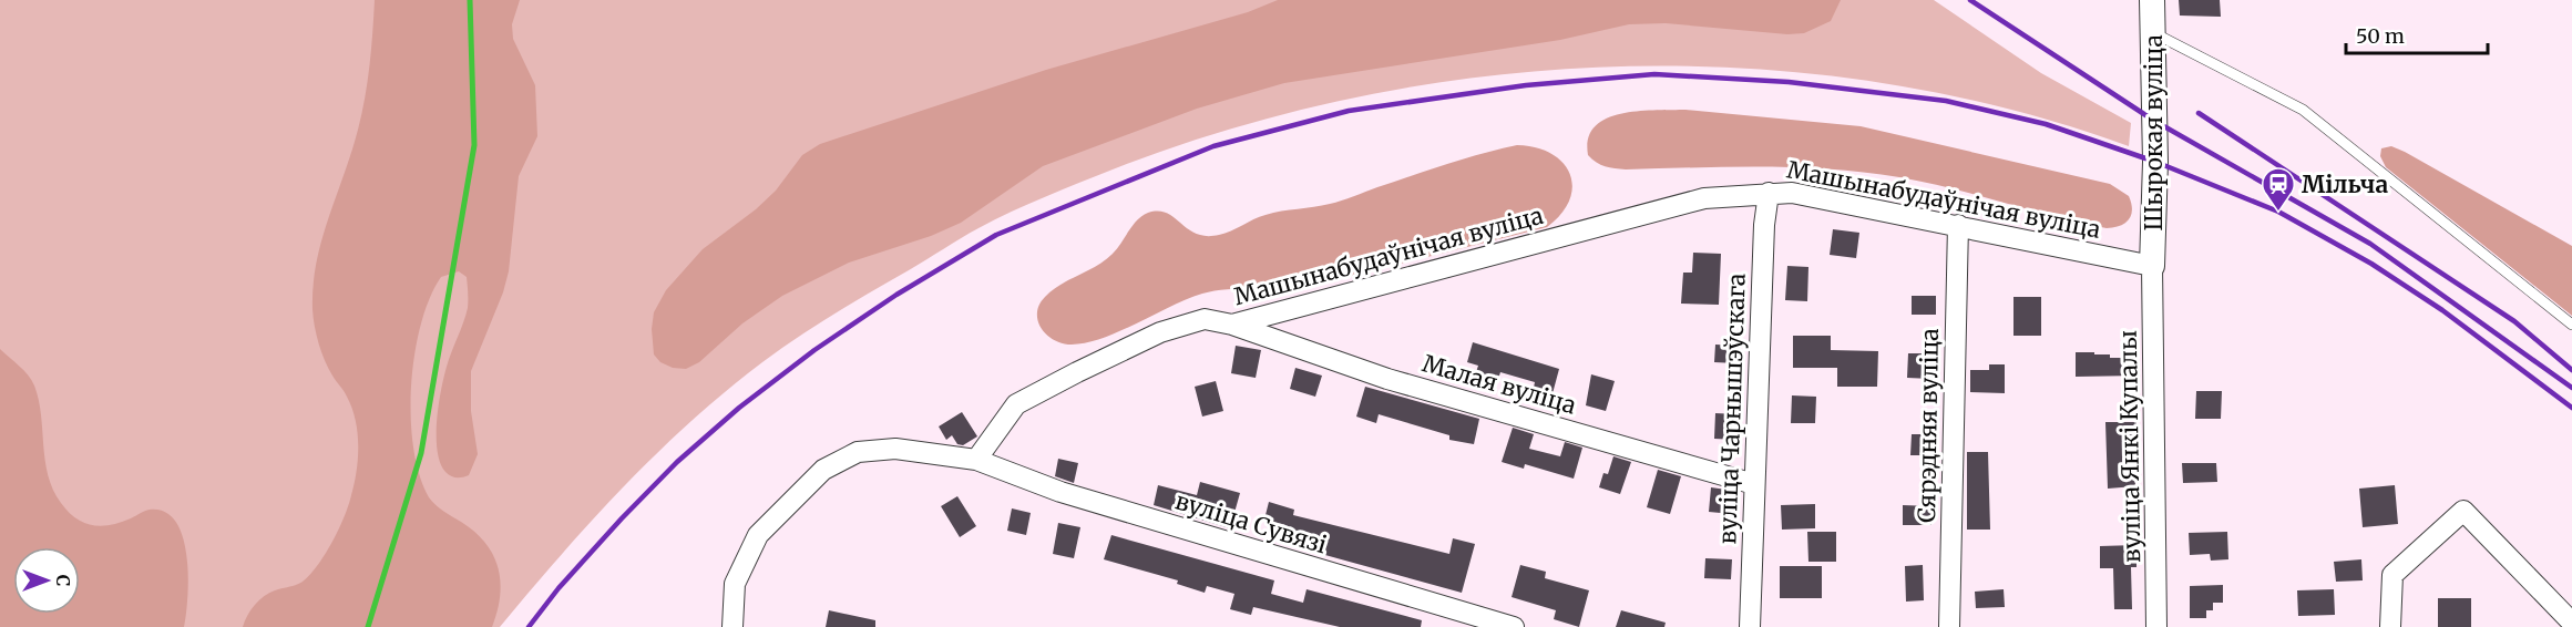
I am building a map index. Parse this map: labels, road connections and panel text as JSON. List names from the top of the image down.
{
  "streets": {
    "street": [
      "Шырокая вуліца",
      "Машынабудаўнічая вуліца",
      "Малая вуліца",
      "вуліца Чарнышэўскага",
      "Сярэдняя вуліца",
      "вуліца Янкі Купалы",
      "вуліца Сувязі"
    ]
  },
  "crossings": [
    ["Шырокая вуліца", "Машынабудаўнічая вуліца"],
    ["Шырокая вуліца", "вуліца Янкі Купалы"],
    ["Машынабудаўнічая вуліца", "Малая вуліца"],
    ["Машынабудаўнічая вуліца", "вуліца Чарнышэўскага"],
    ["Машынабудаўнічая вуліца", "Сярэдняя вуліца"],
    ["Машынабудаўнічая вуліца", "вуліца Янкі Купалы"],
    ["Машынабудаўнічая вуліца", "вуліца Сувязі"],
    ["Малая вуліца", "вуліца Чарнышэўскага"]
  ],
  "places": {
    "station": ["Мільча"]
  },
  "scale_bar": "50 m",
  "north": "right"
}
